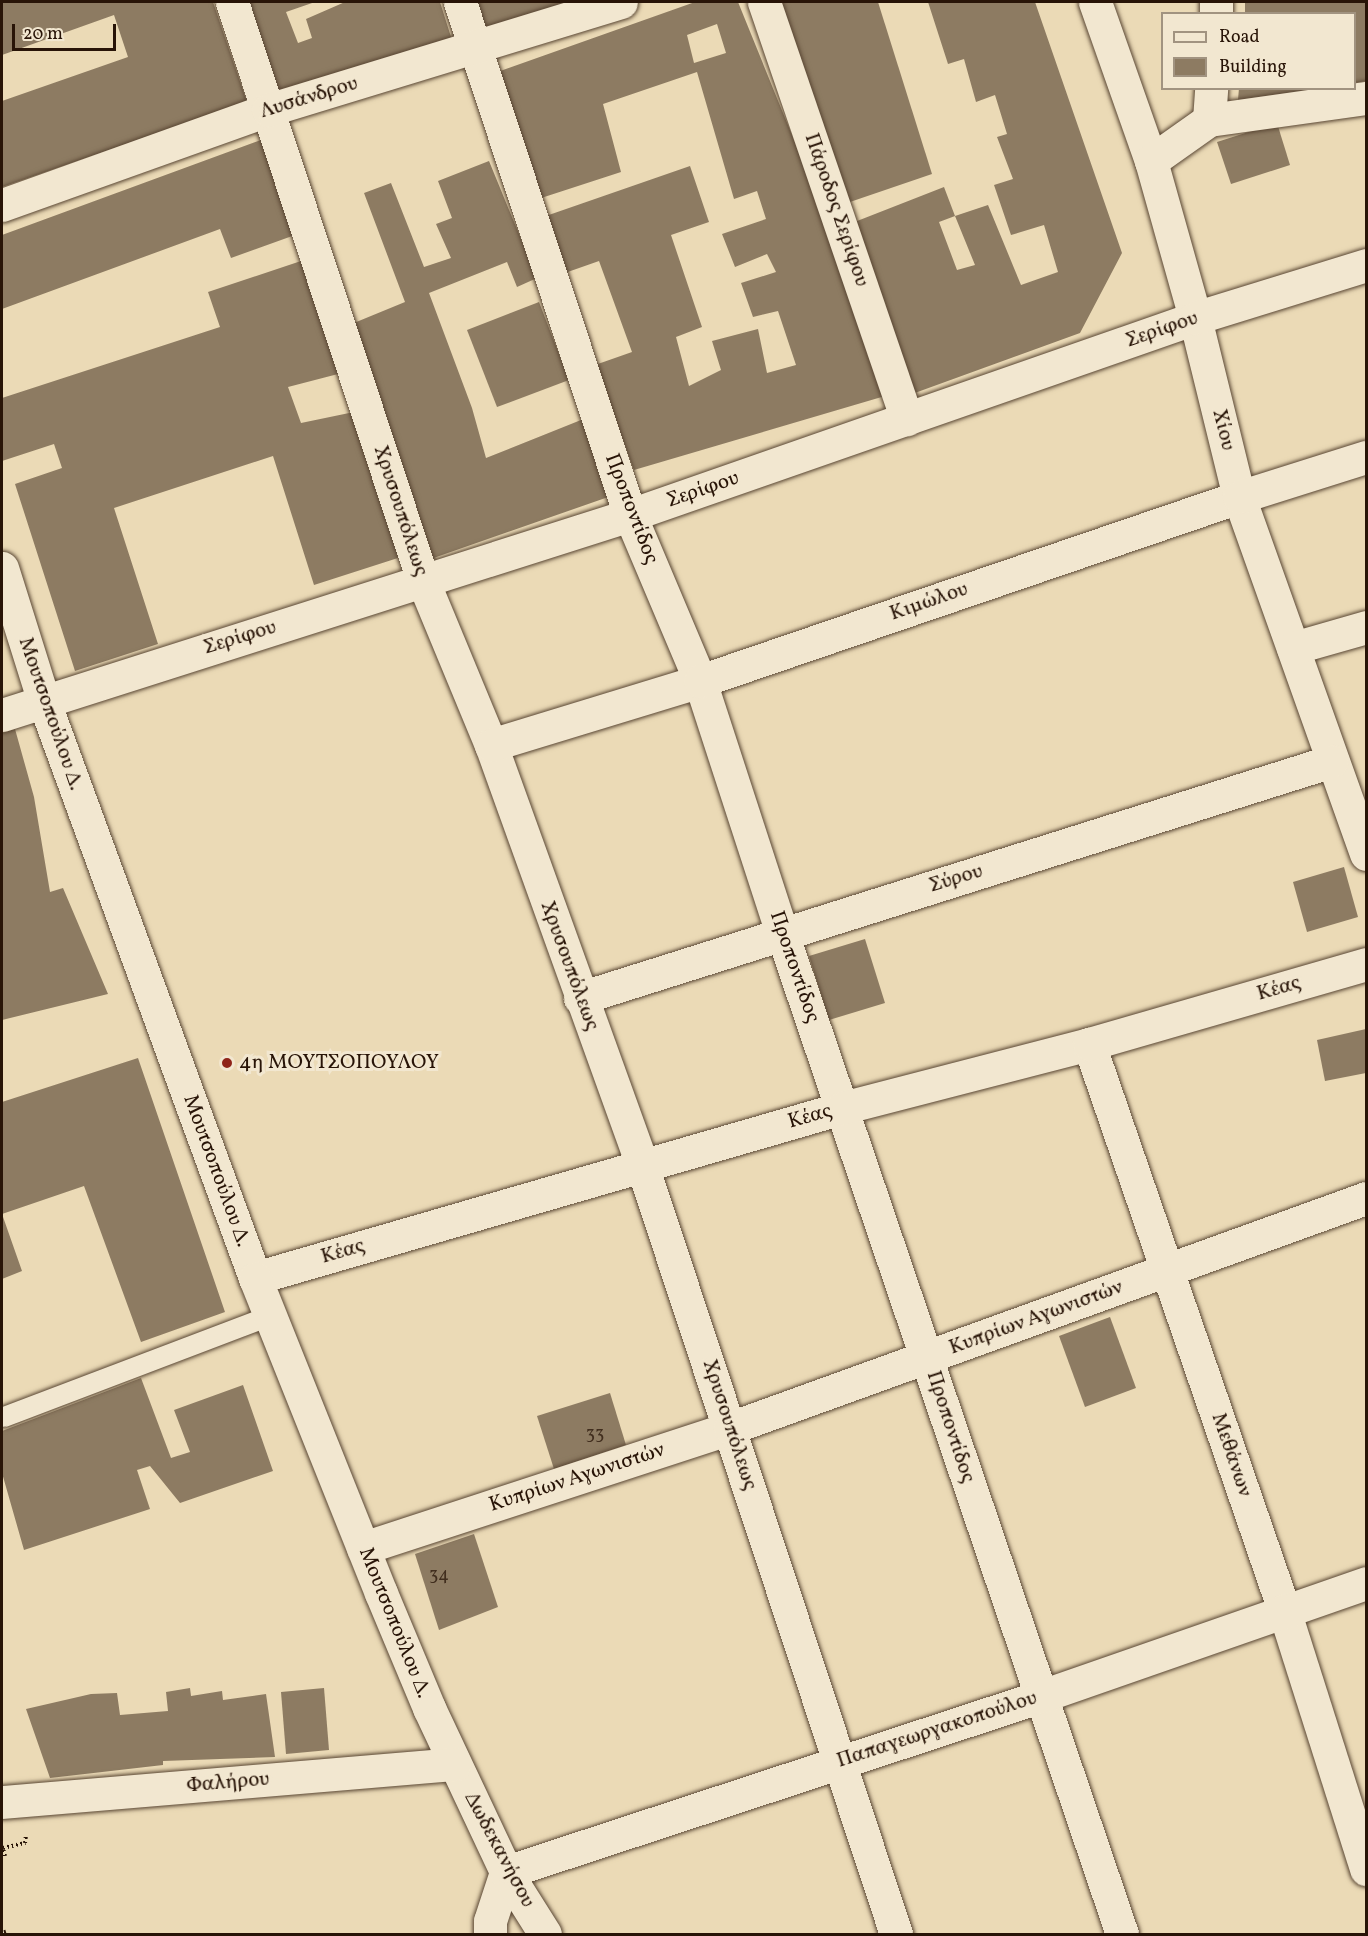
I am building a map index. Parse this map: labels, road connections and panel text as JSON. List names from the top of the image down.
{
  "streets": {
    "street": [
      "Λυσάνδρου",
      "Πάροδος Σερίφου",
      "Σερίφου",
      "Χίου",
      "Προποντίδος",
      "Χρυσουπόλεως",
      "Κιμώλου",
      "Μουτσοπούλου Δ.",
      "Σύρου",
      "Κέας",
      "Κυπρίων Αγωνιστών",
      "Μεθάνων",
      "Παπαγεωργακοπούλου",
      "Φαλήρου",
      "Δωδεκανήσου"
    ]
  },
  "crossings": [
    ["Λυσάνδρου", "Προποντίδος"],
    ["Λυσάνδρου", "Χρυσουπόλεως"],
    ["Πάροδος Σερίφου", "Σερίφου"],
    ["Σερίφου", "Χίου"],
    ["Σερίφου", "Προποντίδος"],
    ["Σερίφου", "Χρυσουπόλεως"],
    ["Σερίφου", "Μουτσοπούλου Δ."],
    ["Χίου", "Κιμώλου"],
    ["Χίου", "Σύρου"],
    ["Προποντίδος", "Κιμώλου"],
    ["Προποντίδος", "Σύρου"],
    ["Προποντίδος", "Κέας"],
    ["Προποντίδος", "Κυπρίων Αγωνιστών"],
    ["Προποντίδος", "Παπαγεωργακοπούλου"],
    ["Χρυσουπόλεως", "Κιμώλου"],
    ["Χρυσουπόλεως", "Σύρου"],
    ["Χρυσουπόλεως", "Κέας"],
    ["Χρυσουπόλεως", "Κυπρίων Αγωνιστών"],
    ["Χρυσουπόλεως", "Παπαγεωργακοπούλου"],
    ["Μουτσοπούλου Δ.", "Κέας"],
    ["Μουτσοπούλου Δ.", "Κυπρίων Αγωνιστών"],
    ["Μουτσοπούλου Δ.", "Φαλήρου"],
    ["Μουτσοπούλου Δ.", "Δωδεκανήσου"],
    ["Κέας", "Μεθάνων"],
    ["Κυπρίων Αγωνιστών", "Μεθάνων"],
    ["Μεθάνων", "Παπαγεωργακοπούλου"],
    ["Παπαγεωργακοπούλου", "Δωδεκανήσου"],
    ["Φαλήρου", "Δωδεκανήσου"]
  ],
  "places": ["4η ΜΟΥΤΣΟΠΟΥΛΟΥ"],
  "house_numbers": ["33", "34"],
  "legend": ["Road", "Building"],
  "scale_bar": "20 m"
}
